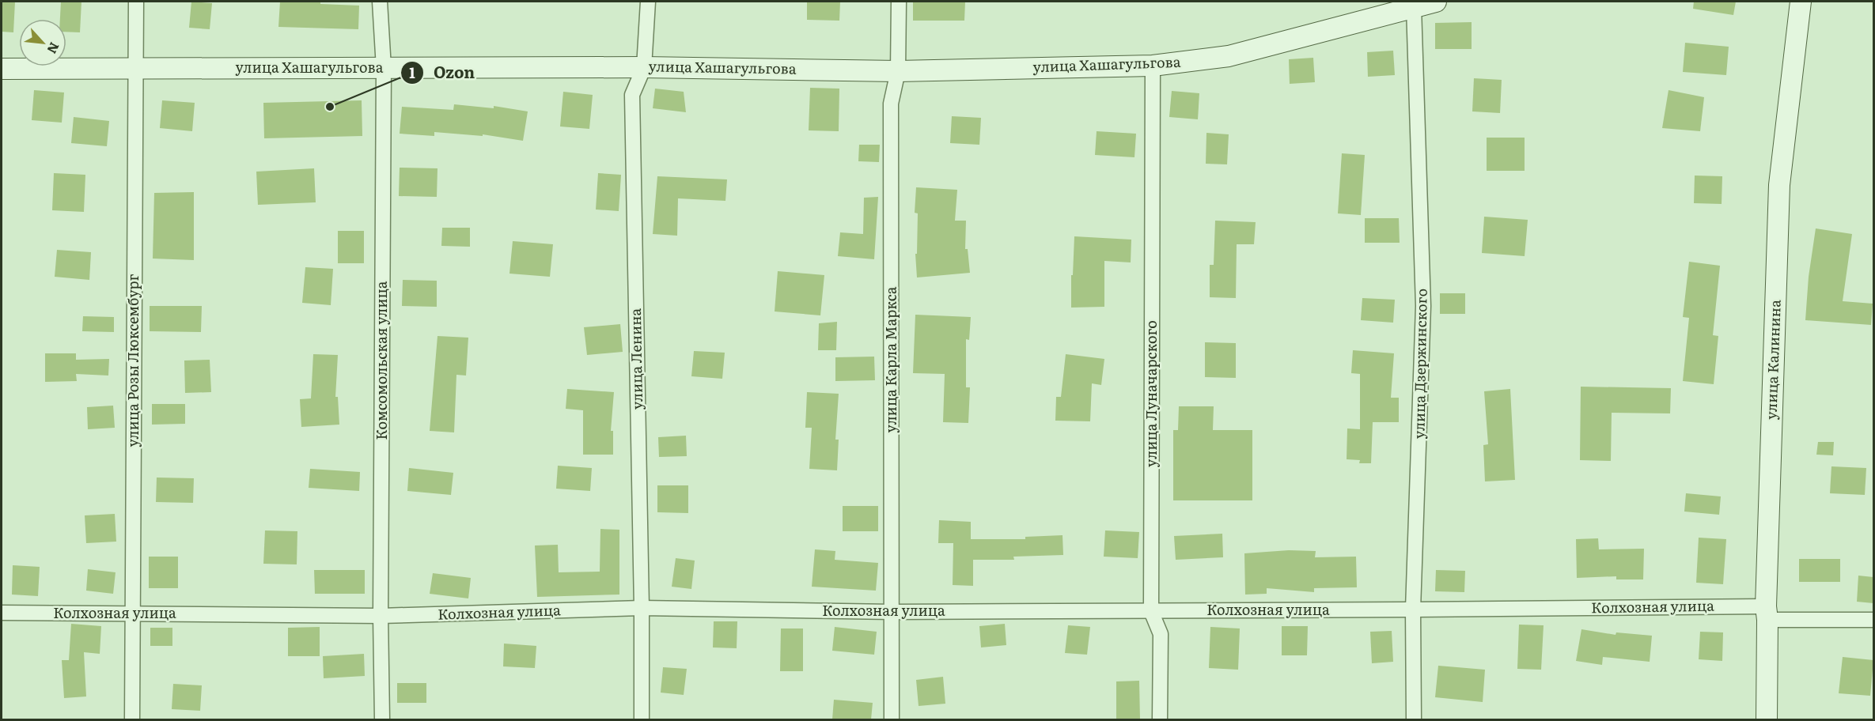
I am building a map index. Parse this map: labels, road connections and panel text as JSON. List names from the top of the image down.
{
  "streets": {
    "main road": ["улица Хашагульгова", "улица Калинина"],
    "street": [
      "улица Ленина",
      "улица Карла Маркса",
      "улица Розы Люксембург",
      "Комсомольская улица",
      "улица Дзержинского",
      "улица Луначарского",
      "Колхозная улица"
    ]
  },
  "crossings": [
    ["улица Хашагульгова", "улица Ленина"],
    ["улица Хашагульгова", "улица Карла Маркса"],
    ["улица Хашагульгова", "улица Розы Люксембург"],
    ["улица Хашагульгова", "Комсомольская улица"],
    ["улица Хашагульгова", "улица Дзержинского"],
    ["улица Хашагульгова", "улица Луначарского"],
    ["улица Ленина", "Колхозная улица"],
    ["улица Карла Маркса", "Колхозная улица"],
    ["улица Калинина", "Колхозная улица"],
    ["улица Розы Люксембург", "Колхозная улица"],
    ["Комсомольская улица", "Колхозная улица"],
    ["улица Дзержинского", "Колхозная улица"],
    ["улица Луначарского", "Колхозная улица"]
  ],
  "places": ["Ozon"],
  "north": "bottom right"
}
